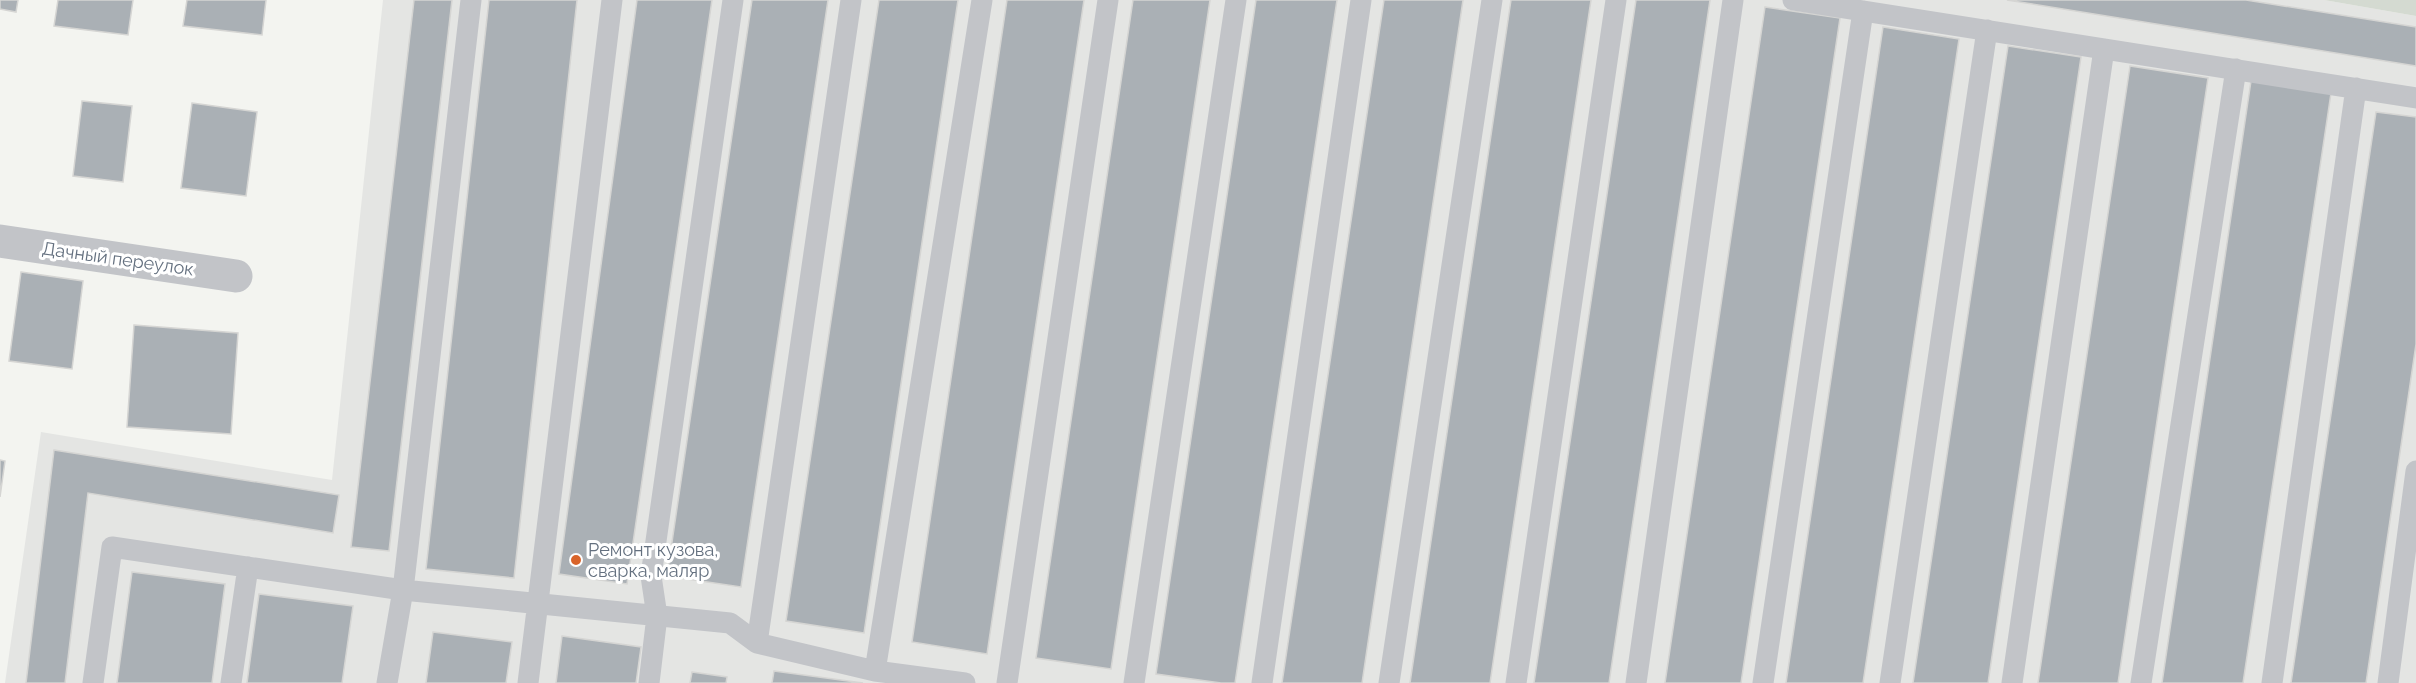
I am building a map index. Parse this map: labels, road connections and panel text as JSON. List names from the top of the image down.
{
  "streets": {
    "street": ["Дачный переулок"]
  },
  "places": ["Ремонт кузова, сварка, маляр"]
}
